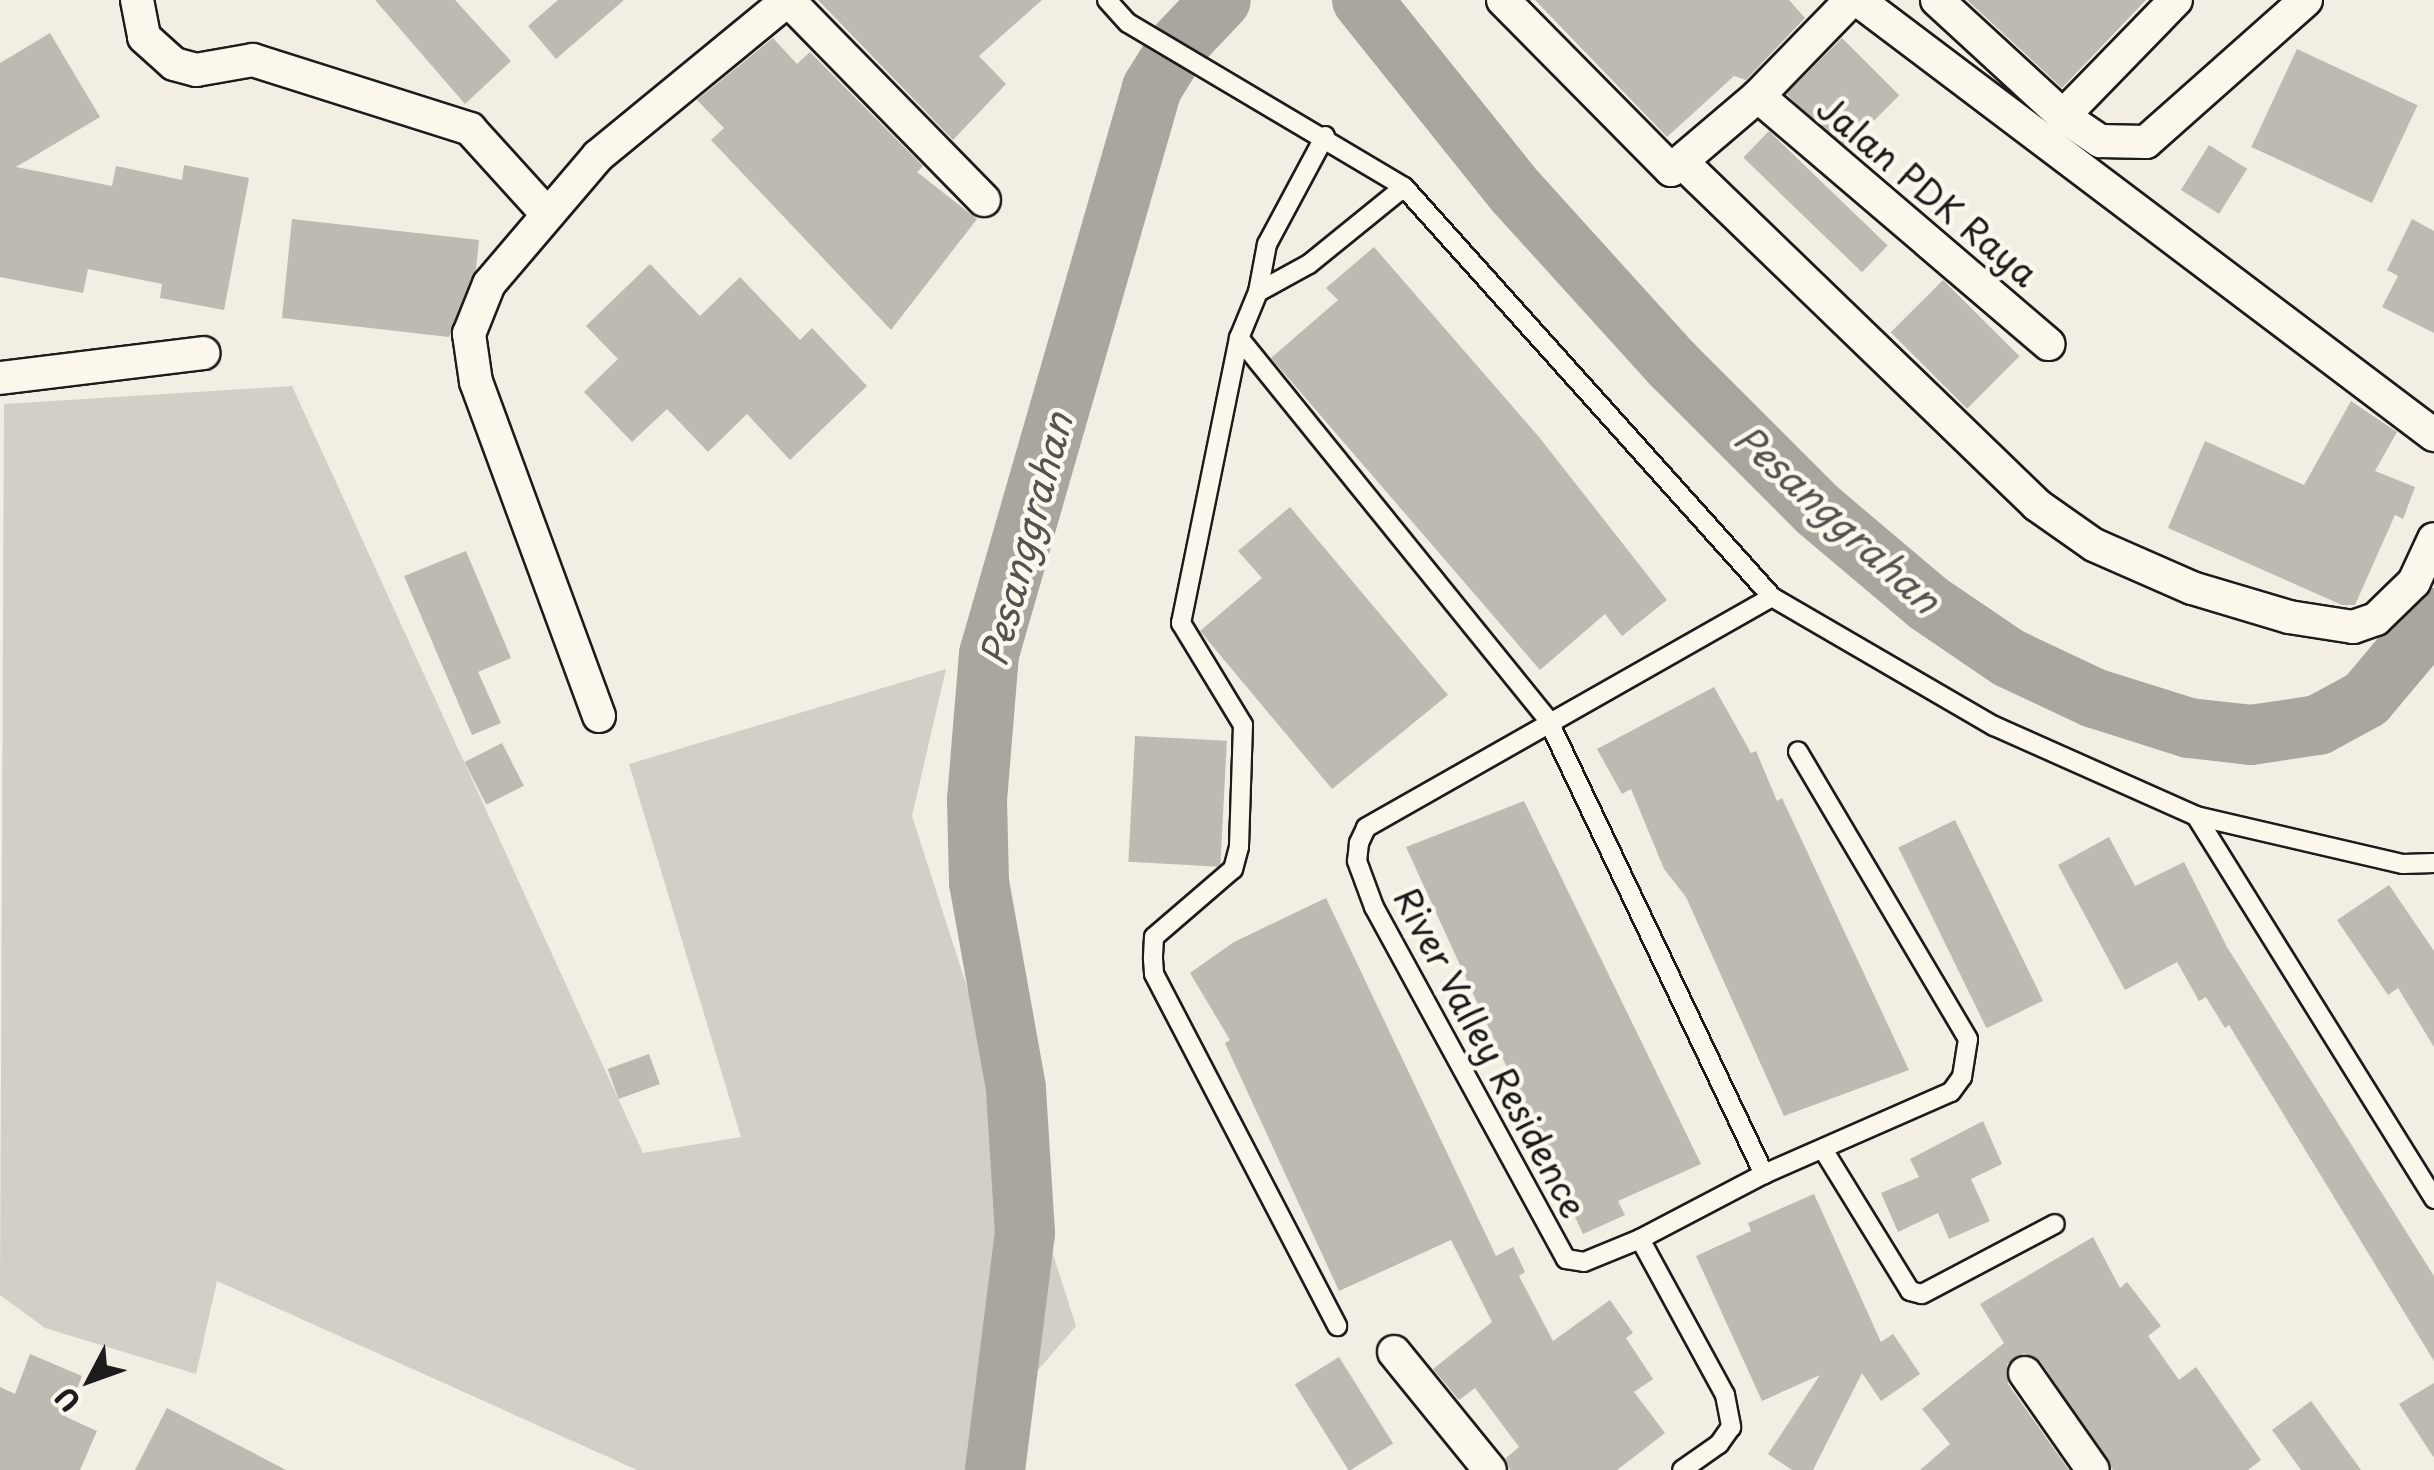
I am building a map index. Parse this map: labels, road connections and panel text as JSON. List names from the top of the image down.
{
  "streets": {
    "street": ["Jalan PDK Raya"],
    "lane": ["River Valley Residence"]
  },
  "water": ["Pesanggrahan"],
  "north": "bottom left"
}
